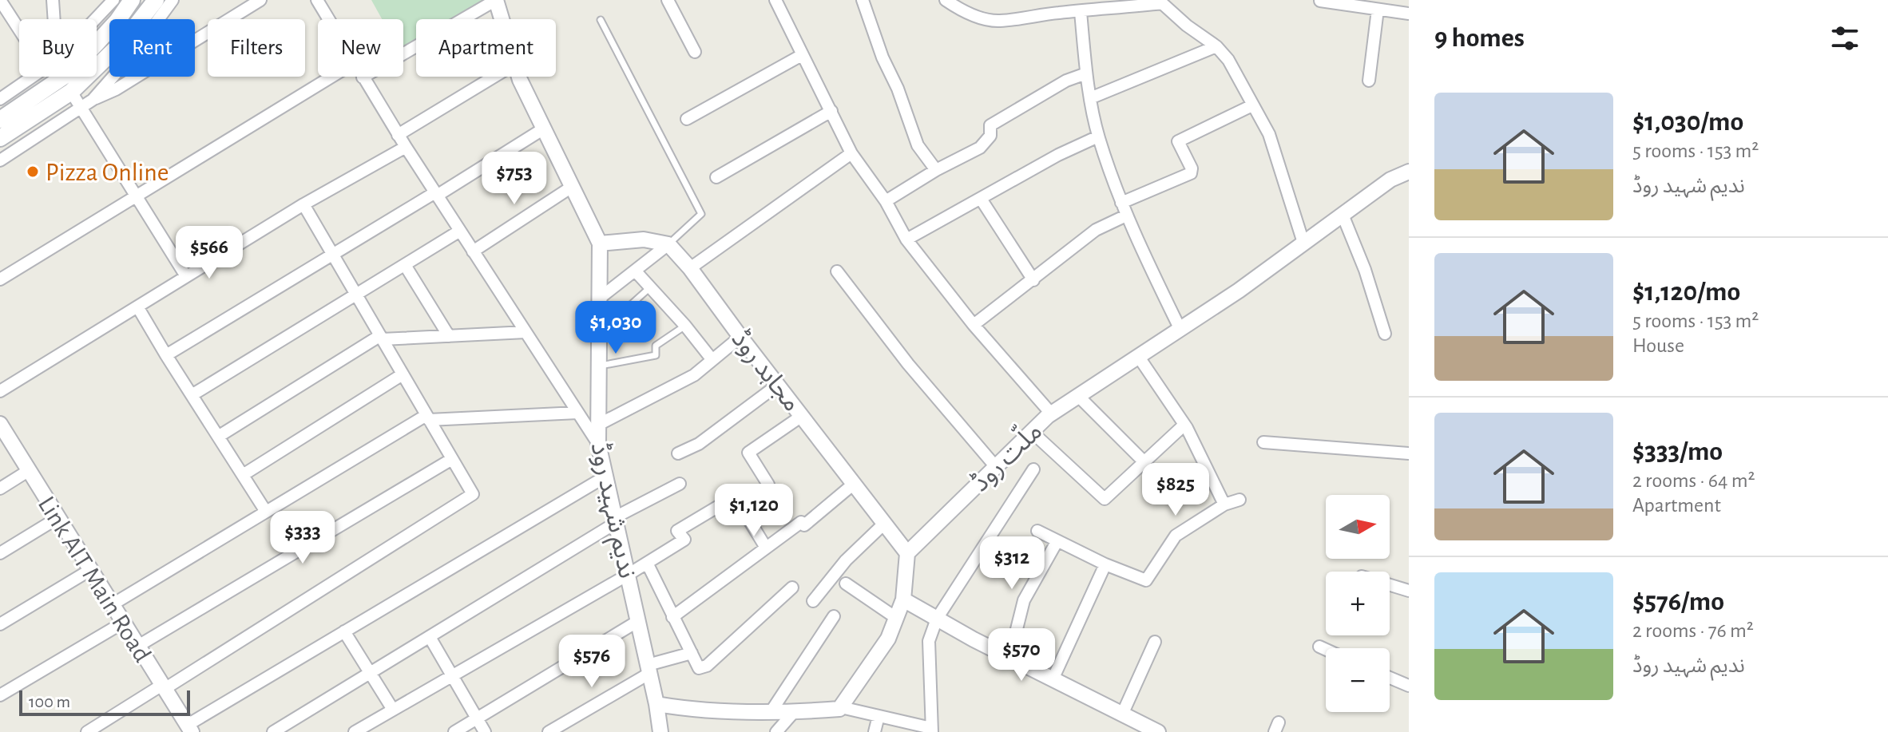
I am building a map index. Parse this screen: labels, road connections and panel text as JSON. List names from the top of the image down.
{
  "streets": {
    "street": [
      "مجاہد روڈ",
      "ملّت روڈ",
      "ندیم شہید روڈ",
      "Link AIT Main Road"
    ]
  },
  "crossings": [
    ["مجاہد روڈ", "ملّت روڈ"]
  ],
  "places": ["Pizza Online"],
  "scale_bar": "100 m",
  "north": "right",
  "page": {
    "heading": "9 homes",
    "chip": [
      "Buy",
      "Rent",
      "Filters",
      "New",
      "Apartment"
    ],
    "list": [
      {
        "name": "$1,030/mo",
        "note": "5 rooms · 153 m² · ندیم شہید روڈ"
      },
      {
        "name": "$1,120/mo",
        "note": "5 rooms · 153 m² · House"
      },
      {
        "name": "$333/mo",
        "note": "2 rooms · 64 m² · Apartment"
      },
      {
        "name": "$576/mo",
        "note": "2 rooms · 76 m² · ندیم شہید روڈ"
      }
    ],
    "price": [
      "$753",
      "$566",
      "$1,030",
      "$825",
      "$1,120",
      "$333",
      "$312",
      "$570",
      "$576"
    ],
    "map_buttons": ["+", "−"],
    "scale": "100 m"
  }
}
